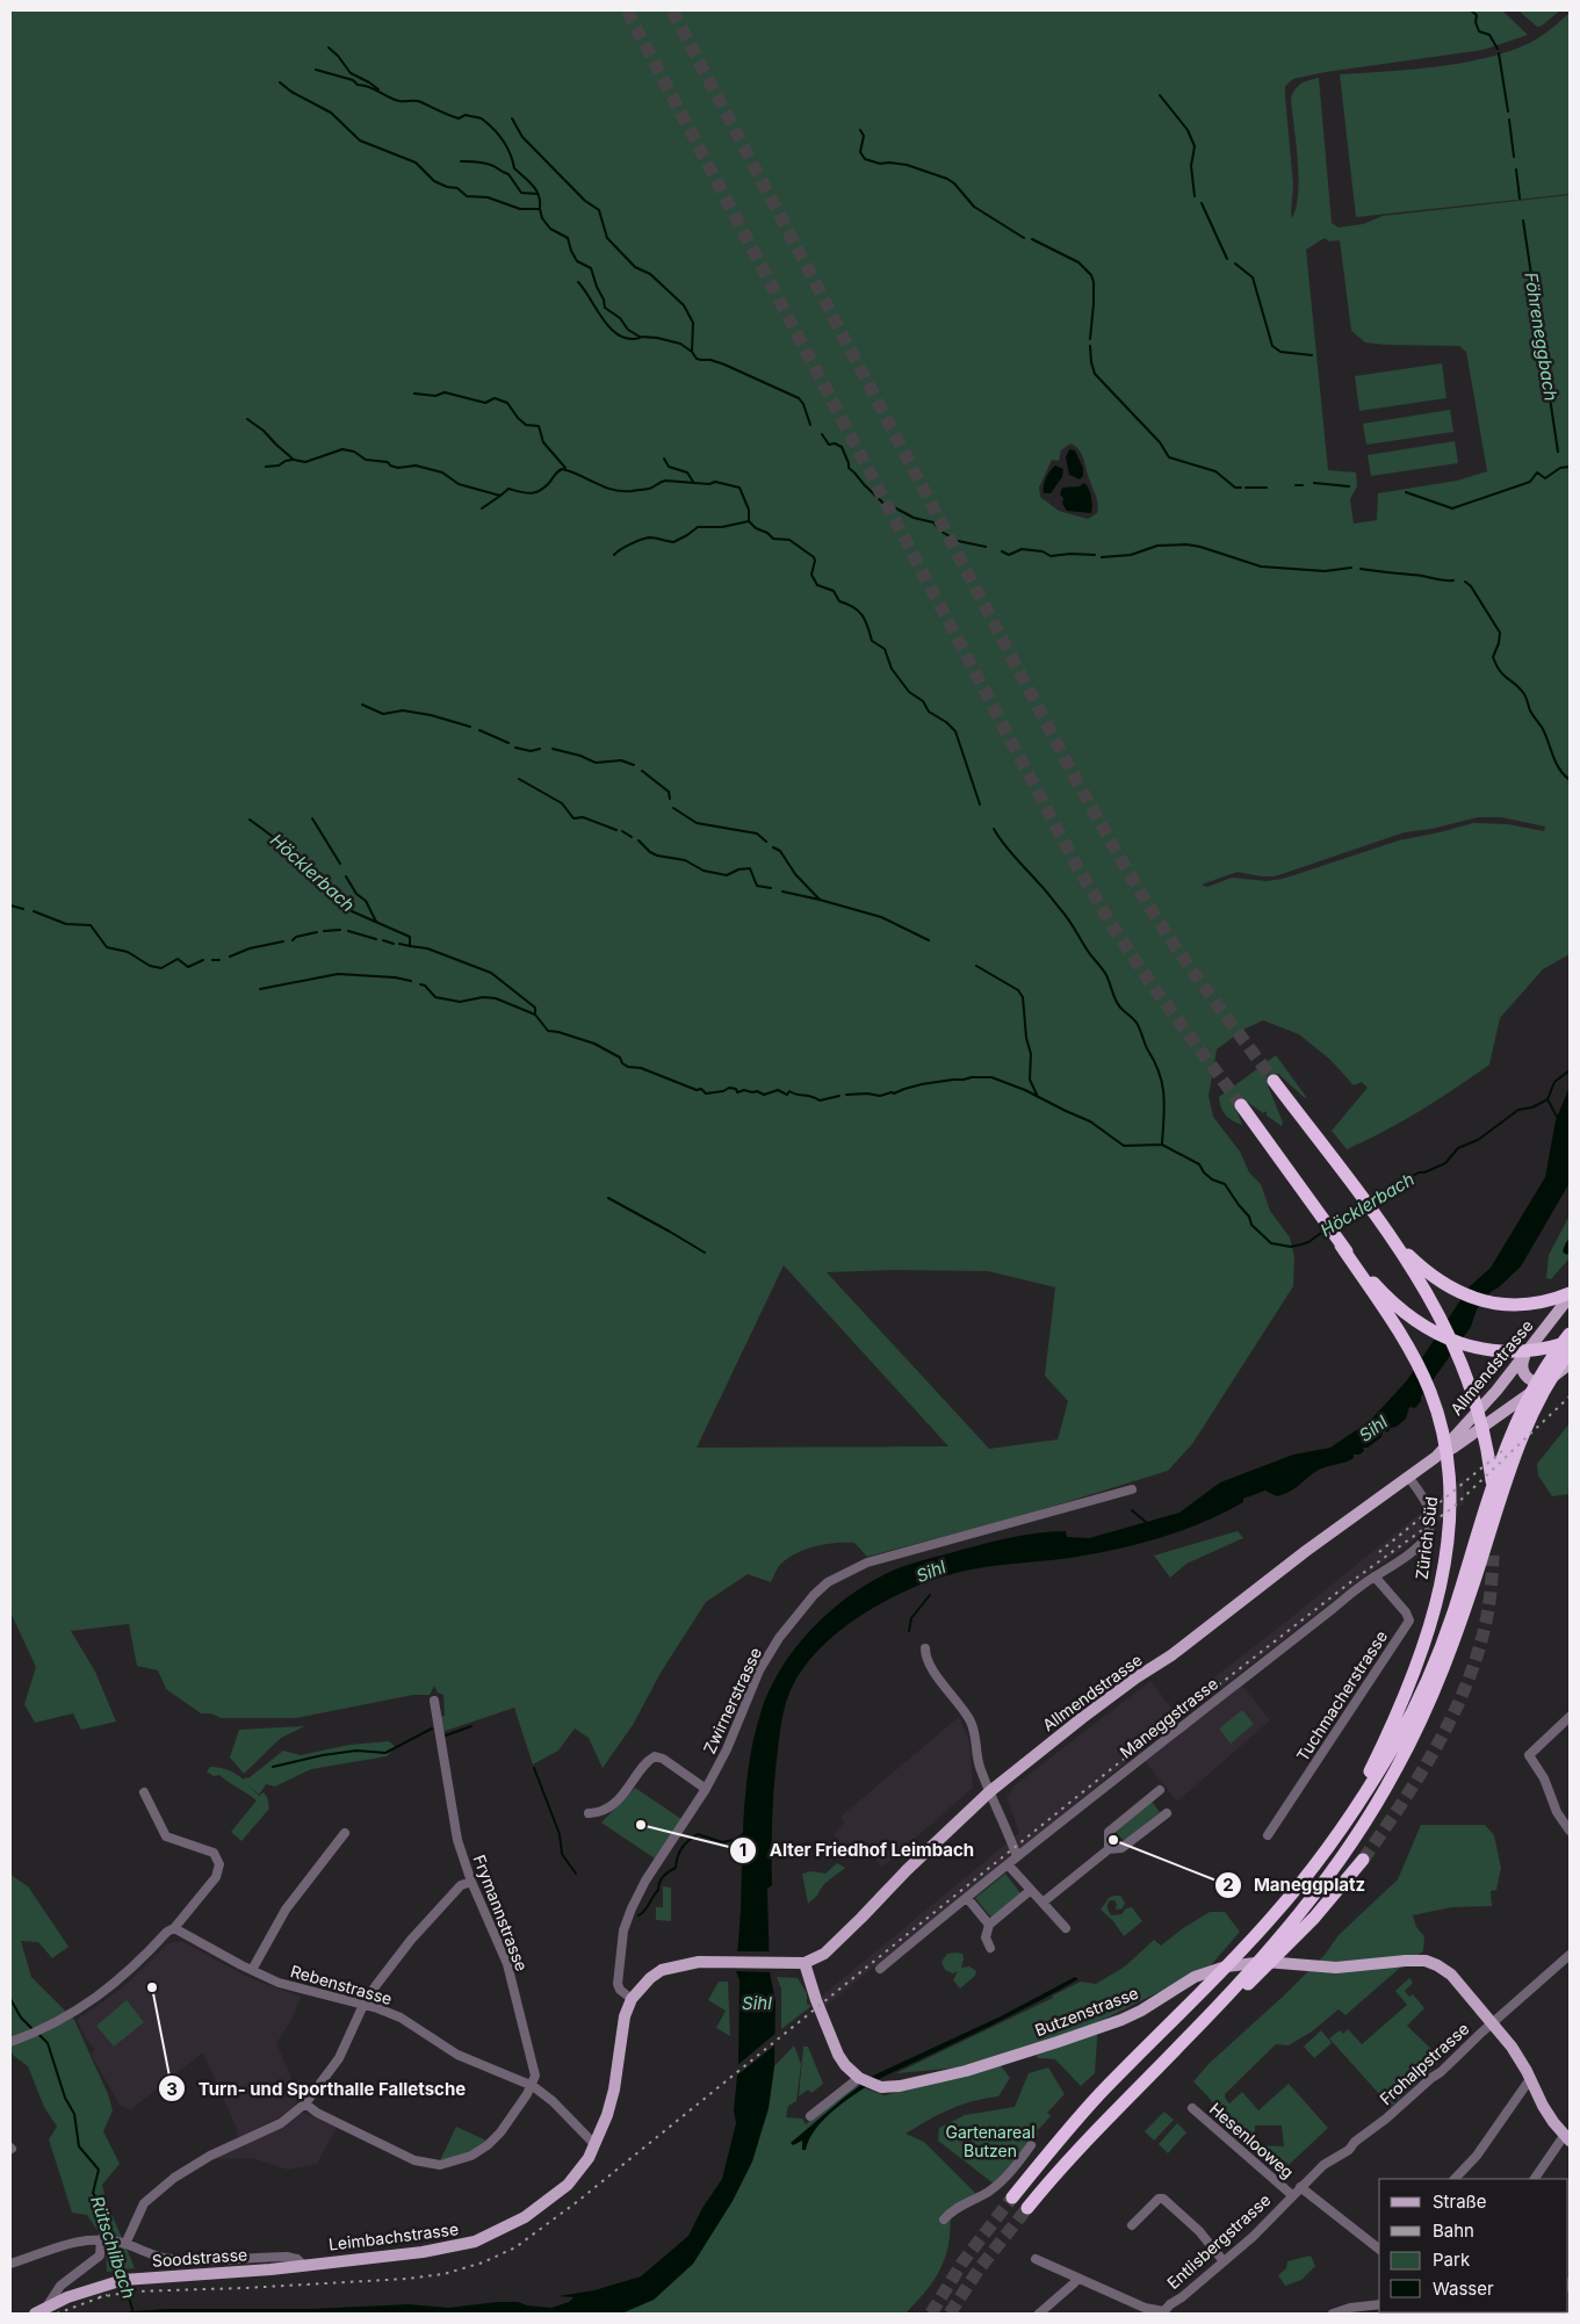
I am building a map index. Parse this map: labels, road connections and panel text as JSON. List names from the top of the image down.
{
  "streets": {
    "highway": ["Zürich Süd"],
    "main road": [
      "Allmendstrasse",
      "Butzenstrasse",
      "Leimbachstrasse",
      "Soodstrasse"
    ],
    "street": [
      "Tuchmacherstrasse",
      "Zwirnerstrasse",
      "Maneggstrasse",
      "Frymannstrasse",
      "Rebenstrasse",
      "Frohalpstrasse",
      "Hesenlooweg",
      "Entlisbergstrasse"
    ]
  },
  "crossings": [
    ["Allmendstrasse", "Maneggstrasse"],
    ["Allmendstrasse", "Leimbachstrasse"],
    ["Tuchmacherstrasse", "Maneggstrasse"],
    ["Zwirnerstrasse", "Leimbachstrasse"],
    ["Frymannstrasse", "Rebenstrasse"],
    ["Butzenstrasse", "Frohalpstrasse"],
    ["Frohalpstrasse", "Hesenlooweg"],
    ["Frohalpstrasse", "Entlisbergstrasse"],
    ["Hesenlooweg", "Entlisbergstrasse"],
    ["Leimbachstrasse", "Soodstrasse"]
  ],
  "water": [
    "Föhreneggbach",
    "Höcklerbach",
    "Sihl",
    "Rütschlibach"
  ],
  "parks": ["Gartenareal Butzen"],
  "places": ["Alter Friedhof Leimbach", "Maneggplatz", "Turn- und Sporthalle Falletsche"],
  "legend": [
    "Straße",
    "Bahn",
    "Park",
    "Wasser"
  ]
}
